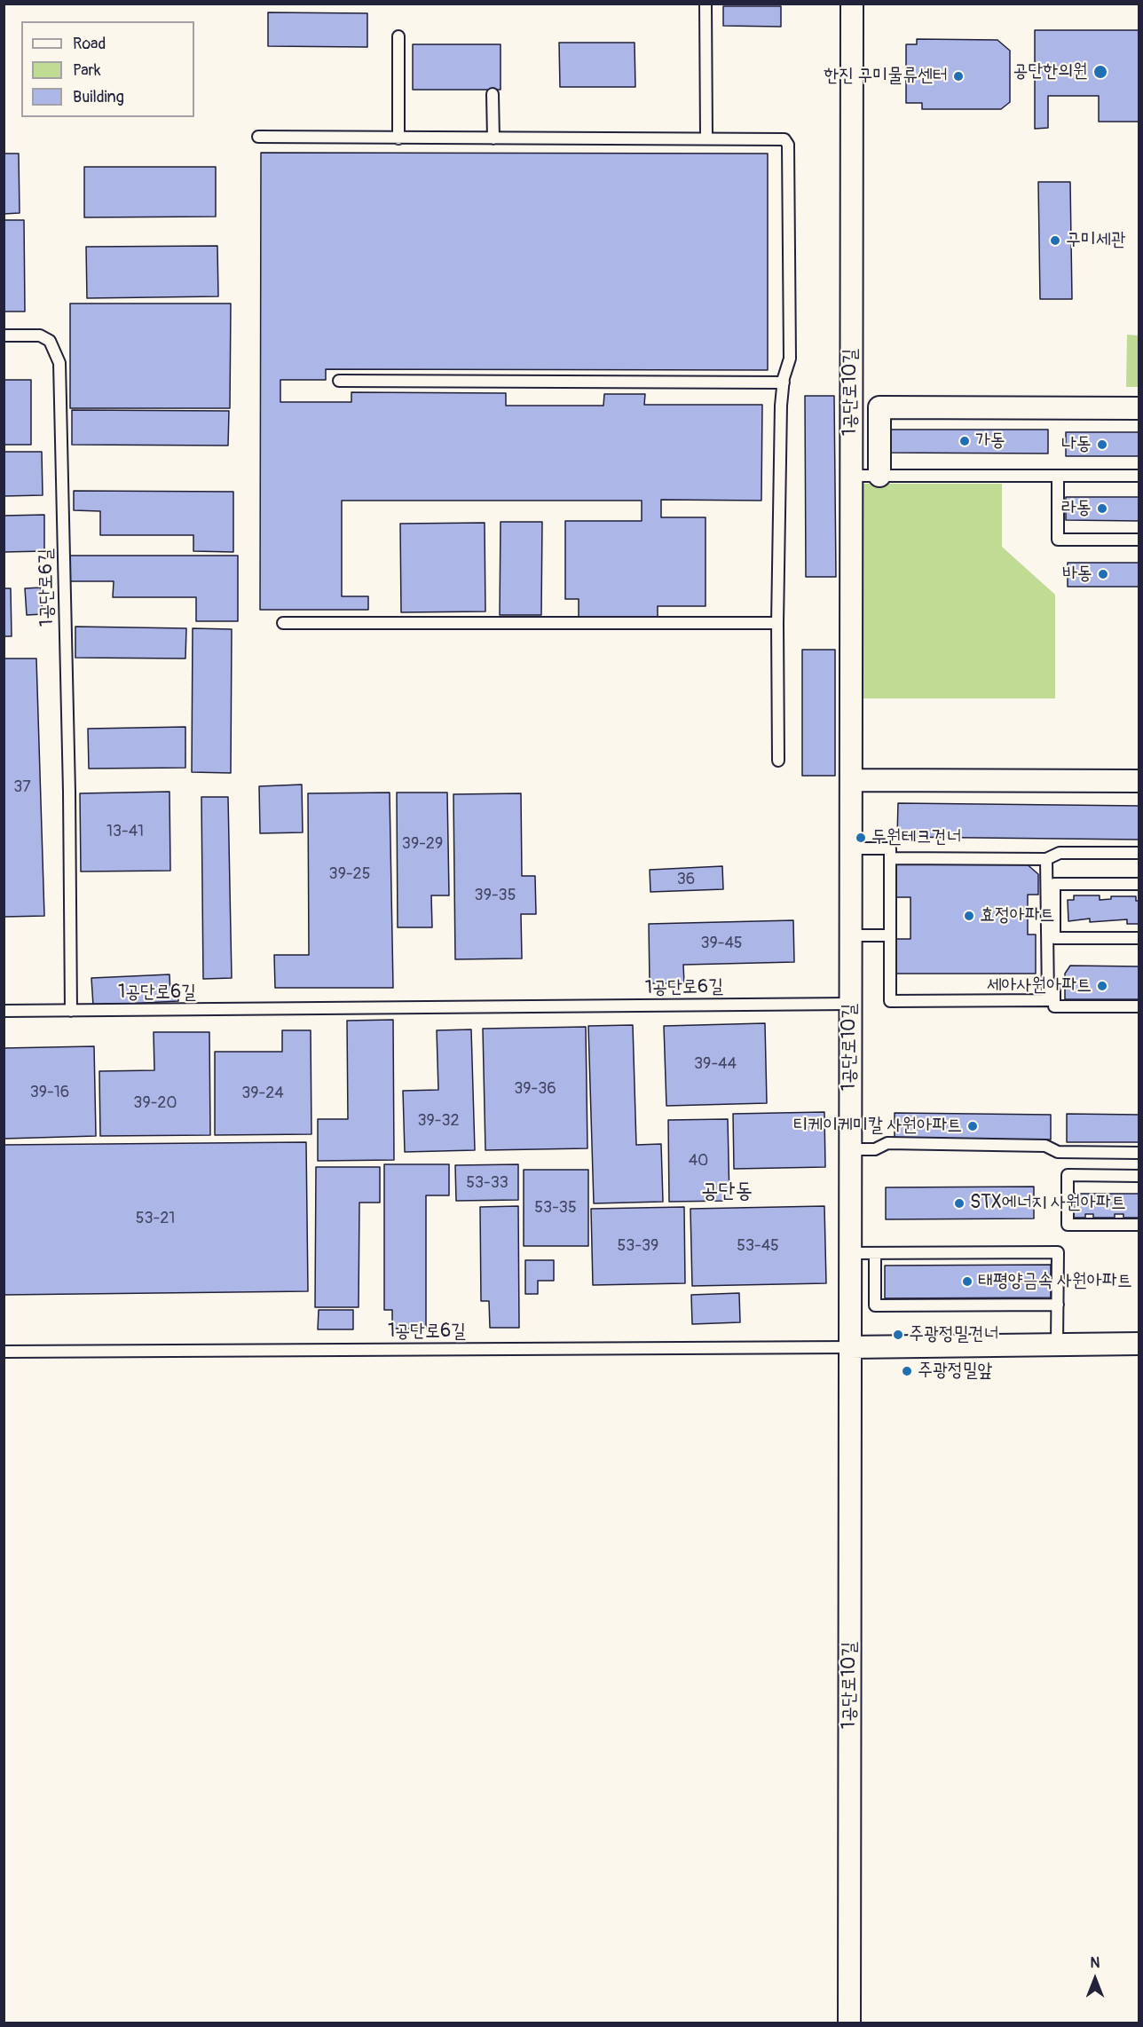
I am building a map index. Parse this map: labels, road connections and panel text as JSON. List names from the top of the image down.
{
  "streets": {
    "street": ["1공단로10길"],
    "lane": ["1공단로6길"]
  },
  "crossings": [
    ["1공단로10길", "1공단로6길"]
  ],
  "districts": ["공단동"],
  "places": [
    "공단한의원",
    "한진 구미물류센터",
    "구미세관",
    "가동",
    "나동",
    "라동",
    "바동",
    "두원테크건너",
    "효정아파트",
    "세아사원아파트",
    "티케이케미칼 사원아파트",
    "STX에너지 사원아파트",
    "태평양금속 사원아파트",
    "주광정밀건너",
    "주광정밀앞"
  ],
  "house_numbers": [
    "37",
    "13-41",
    "39-29",
    "39-25",
    "36",
    "39-35",
    "39-45",
    "39-44",
    "39-36",
    "39-16",
    "39-24",
    "39-20",
    "39-32",
    "40",
    "53-33",
    "53-35",
    "53-21",
    "53-39",
    "53-45"
  ],
  "legend": ["Road", "Park", "Building"],
  "north": "top"
}
